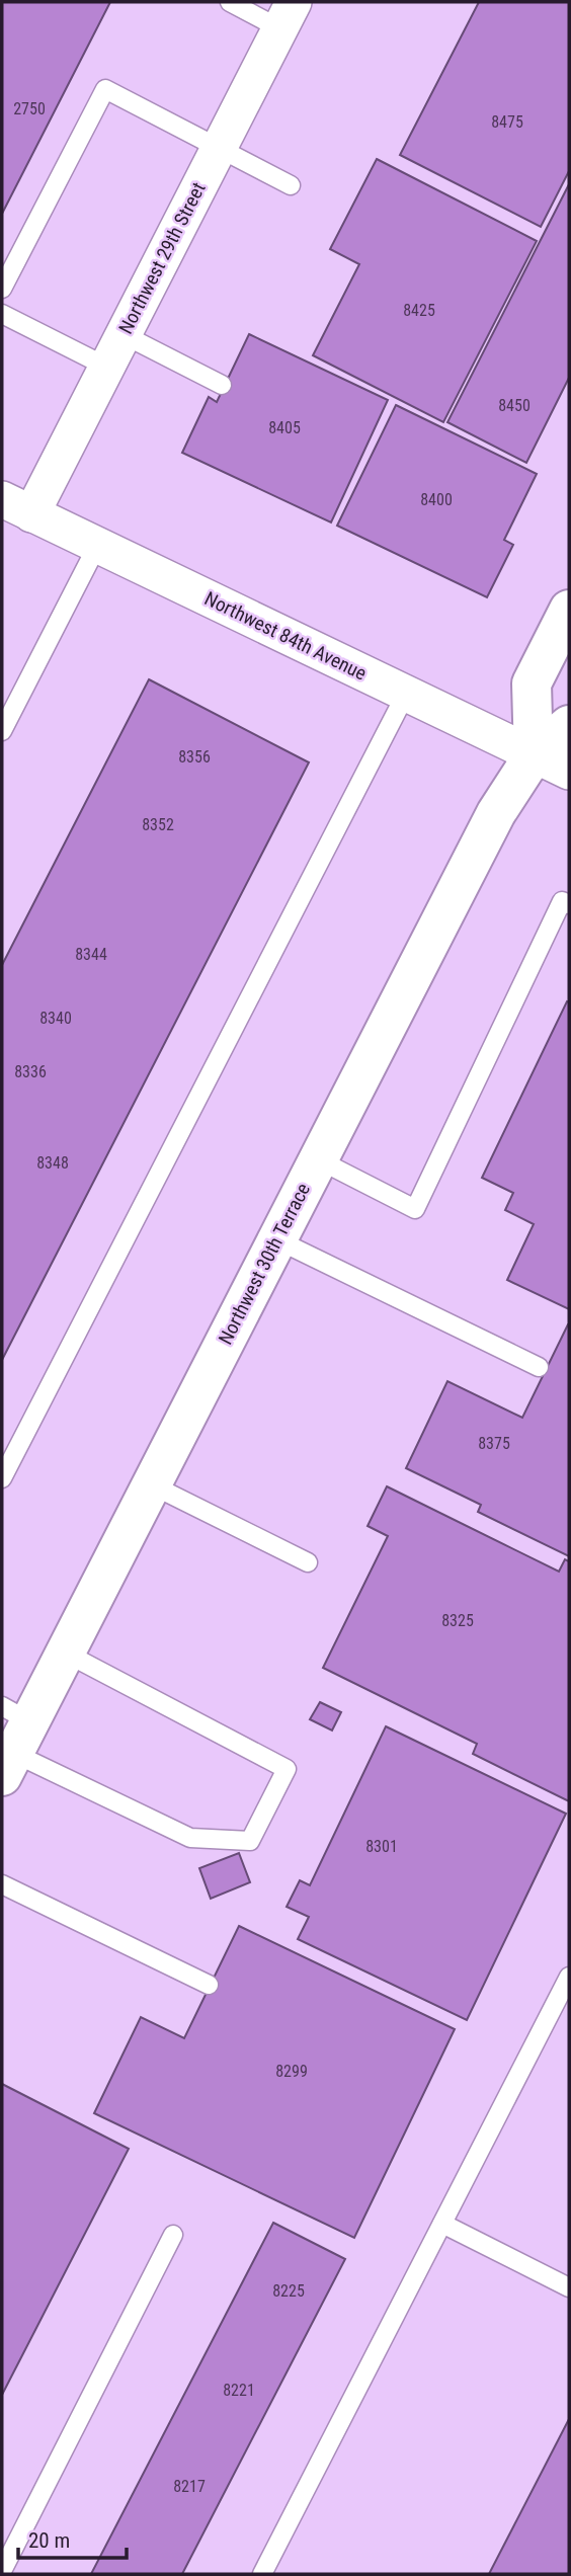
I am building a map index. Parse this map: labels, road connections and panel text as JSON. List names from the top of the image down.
{
  "streets": {
    "street": ["Northwest 29th Street", "Northwest 84th Avenue", "Northwest 30th Terrace"]
  },
  "crossings": [
    ["Northwest 29th Street", "Northwest 84th Avenue"],
    ["Northwest 84th Avenue", "Northwest 30th Terrace"]
  ],
  "house_numbers": [
    "2750",
    "8475",
    "8425",
    "8450",
    "8405",
    "8400",
    "8356",
    "8352",
    "8344",
    "8340",
    "8336",
    "8348",
    "8375",
    "8325",
    "8301",
    "8299",
    "8225",
    "8221",
    "8217"
  ],
  "scale_bar": "20 m"
}
